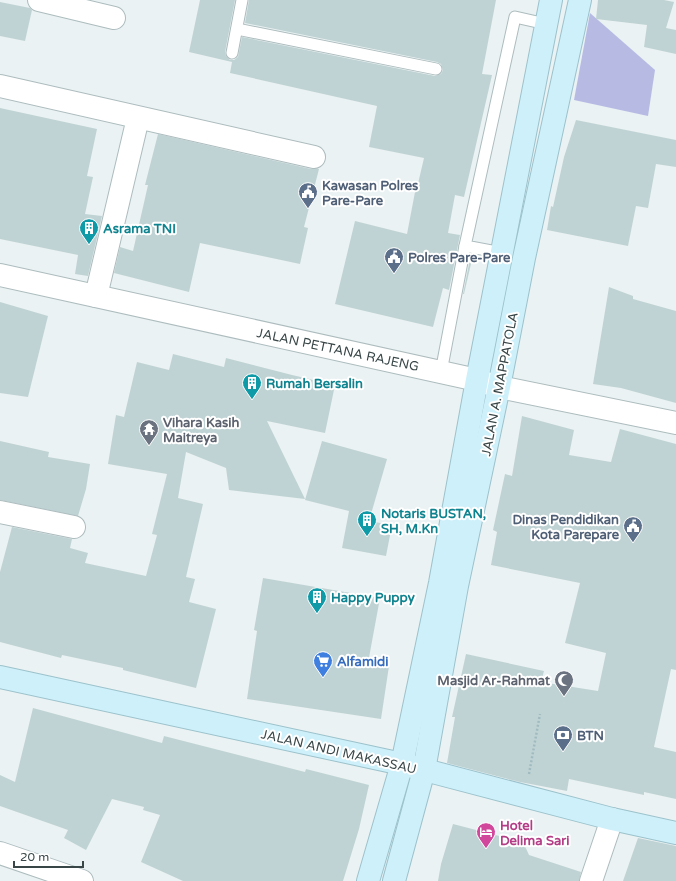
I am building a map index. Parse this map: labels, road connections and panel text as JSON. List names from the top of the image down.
{
  "streets": {
    "street": ["JALAN PETTANA RAJENG", "JALAN A. MAPPATOLA", "JALAN ANDI MAKASSAU"]
  },
  "crossings": [
    ["JALAN PETTANA RAJENG", "JALAN A. MAPPATOLA"],
    ["JALAN A. MAPPATOLA", "JALAN ANDI MAKASSAU"]
  ],
  "places": {
    "public building": ["Kawasan Polres Pare-Pare", "Polres Pare-Pare", "Dinas Pendidikan Kota Parepare"],
    "building": [
      "Asrama TNI",
      "Rumah Bersalin",
      "Notaris BUSTAN, SH, M.Kn",
      "Happy Puppy"
    ],
    "temple": ["Vihara Kasih Maitreya"],
    "supermarket": ["Alfamidi"],
    "mosque": ["Masjid Ar-Rahmat"],
    "bank": ["BTN"],
    "hotel": ["Hotel Delima Sari"]
  },
  "scale_bar": "20 m"
}
